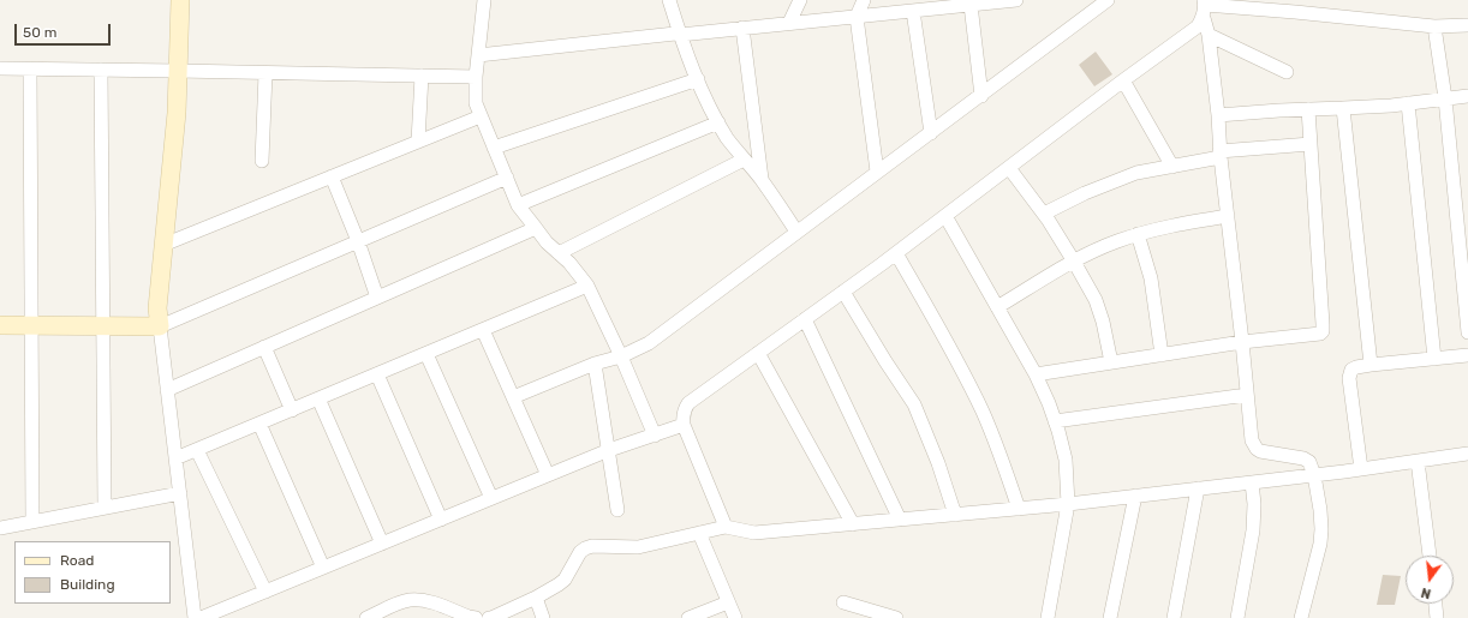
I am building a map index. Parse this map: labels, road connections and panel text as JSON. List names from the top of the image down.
{
  "legend": ["Road", "Building"],
  "scale_bar": "50 m",
  "north": "bottom"
}
